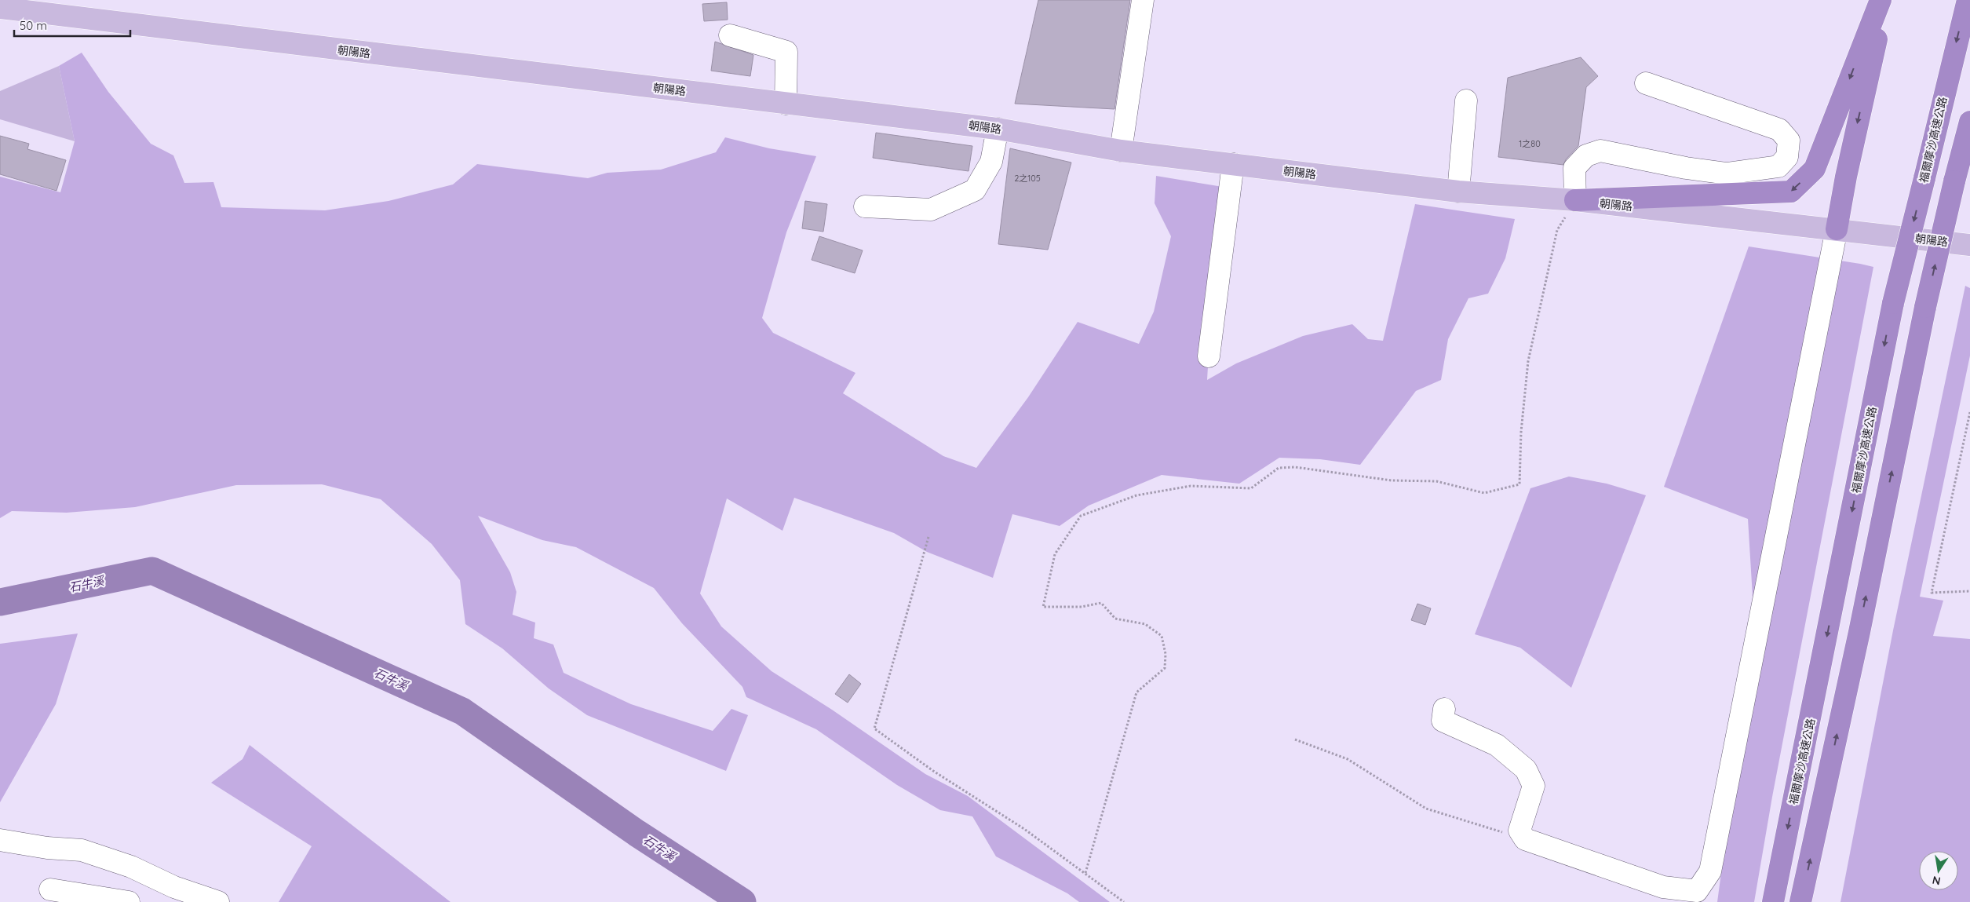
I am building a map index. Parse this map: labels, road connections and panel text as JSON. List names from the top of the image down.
{
  "streets": {
    "highway": ["福爾摩沙高速公路"],
    "main road": ["朝陽路"]
  },
  "water": ["石牛溪"],
  "house_numbers": ["1之80", "2之105"],
  "scale_bar": "50 m",
  "north": "bottom"
}
